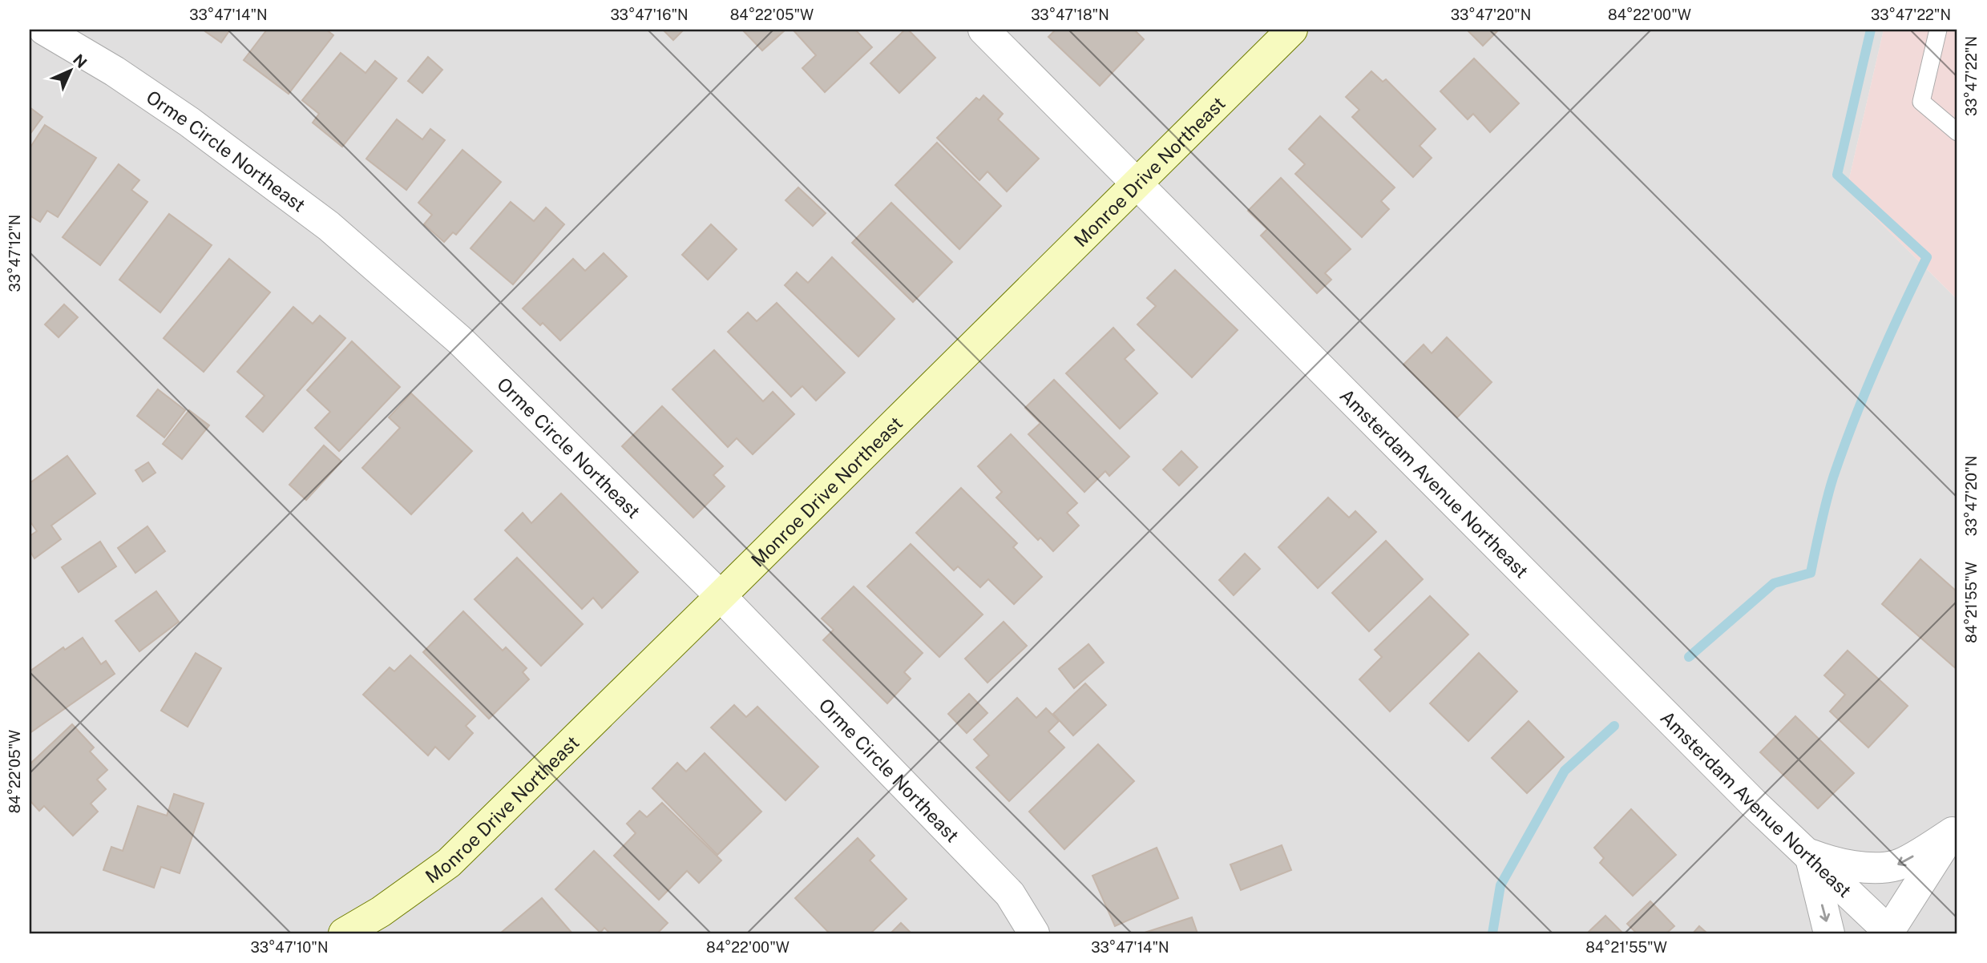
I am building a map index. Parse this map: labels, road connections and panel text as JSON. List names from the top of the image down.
{
  "streets": {
    "main road": ["Monroe Drive Northeast"],
    "street": ["Orme Circle Northeast", "Amsterdam Avenue Northeast"]
  },
  "crossings": [
    ["Orme Circle Northeast", "Monroe Drive Northeast"],
    ["Monroe Drive Northeast", "Amsterdam Avenue Northeast"]
  ],
  "north": "top right",
  "coordinates": [
    "33°47'14\"N",
    "33°47'16\"N",
    "84°22'05\"W",
    "33°47'18\"N",
    "33°47'20\"N",
    "84°22'00\"W",
    "33°47'22\"N",
    "33°47'12\"N",
    "84°21'55\"W",
    "33°47'10\"N"
  ]
}
